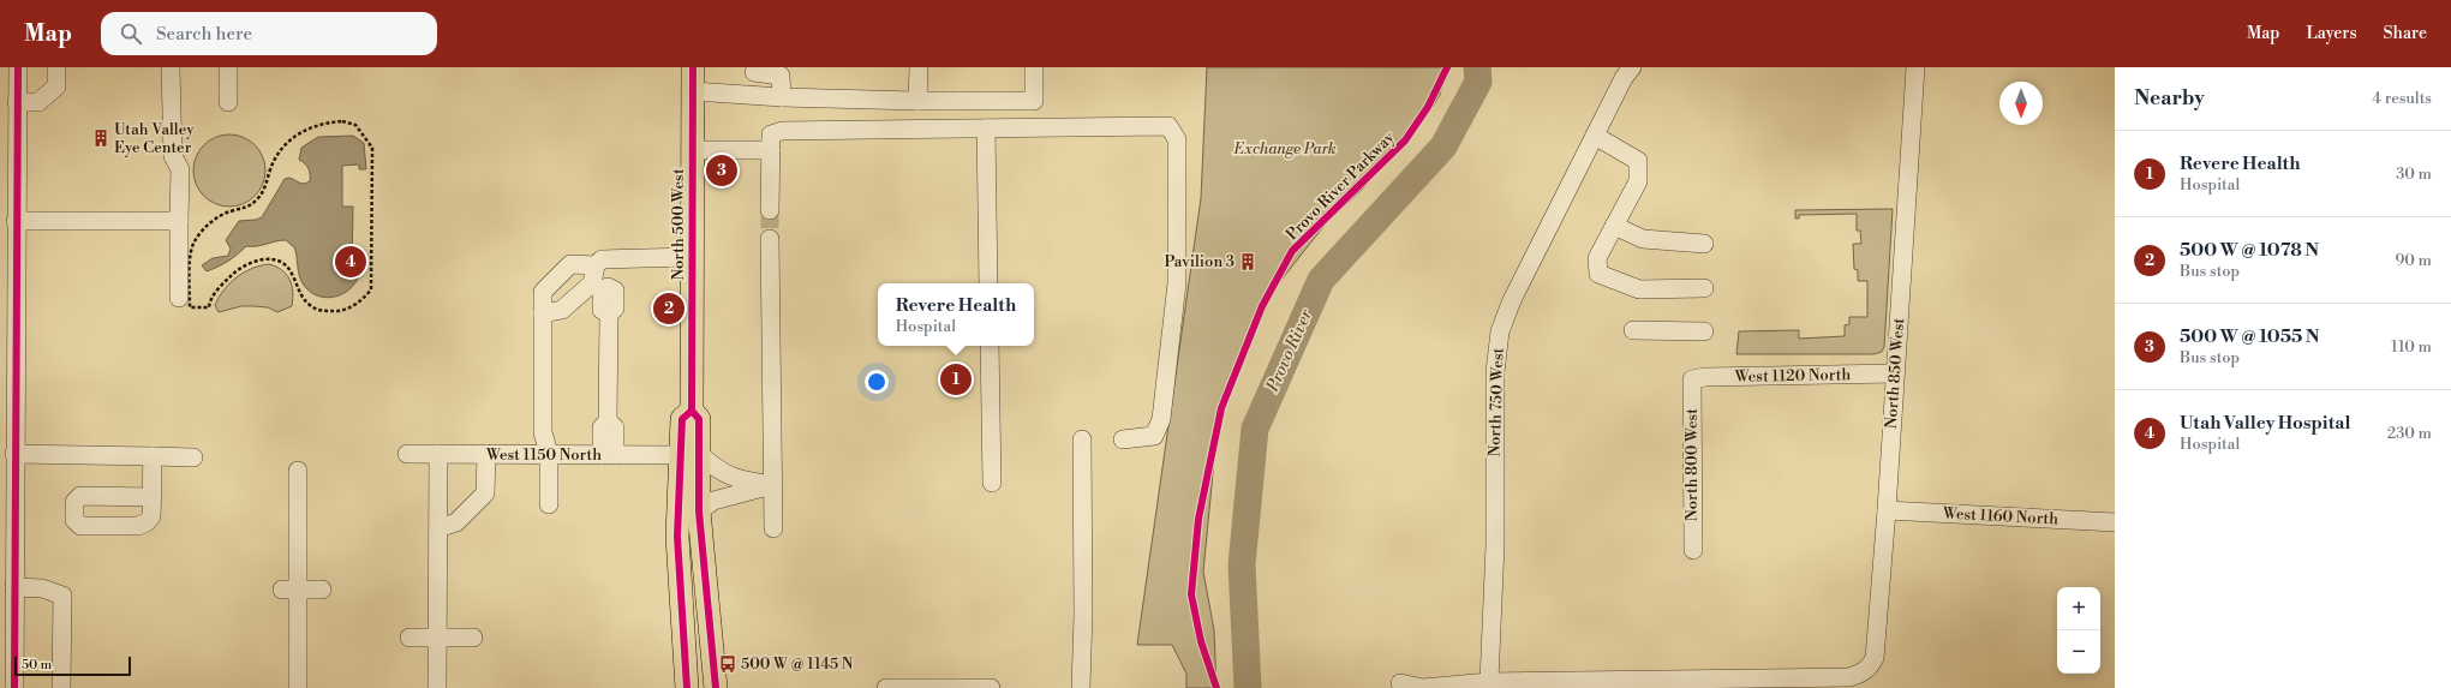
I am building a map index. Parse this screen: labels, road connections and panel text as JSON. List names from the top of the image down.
{
  "streets": {
    "main road": ["North 500 West"],
    "street": [
      "North 850 West",
      "West 1120 North",
      "North 750 West",
      "West 1150 North",
      "North 800 West",
      "West 1160 North"
    ],
    "cycle path": ["Provo River Parkway"]
  },
  "crossings": [
    ["North 500 West", "West 1150 North"],
    ["North 850 West", "West 1120 North"],
    ["North 850 West", "West 1160 North"],
    ["West 1120 North", "North 800 West"]
  ],
  "water": ["Provo River"],
  "parks": ["Exchange Park"],
  "places": {
    "building": ["Utah Valley Eye Center", "Pavilion 3"],
    "bus stop": ["500 W @ 1145 N"]
  },
  "scale_bar": "50 m",
  "north": "bottom",
  "page": {
    "header": "Map",
    "search": "Search here",
    "nav": ["Map", "Layers", "Share"],
    "heading": ["Nearby", "4 results"],
    "list": [
      {
        "mark": "1",
        "name": "Revere Health",
        "note": "Hospital",
        "value": "30 m"
      },
      {
        "mark": "2",
        "name": "500 W @ 1078 N",
        "note": "Bus stop",
        "value": "90 m"
      },
      {
        "mark": "3",
        "name": "500 W @ 1055 N",
        "note": "Bus stop",
        "value": "110 m"
      },
      {
        "mark": "4",
        "name": "Utah Valley Hospital",
        "note": "Hospital",
        "value": "230 m"
      }
    ],
    "pins": [
      "3",
      "4",
      "2",
      "1"
    ],
    "popup": ["Revere Health", "Hospital"],
    "map_buttons": ["+", "−"],
    "scale": "50 m"
  }
}
